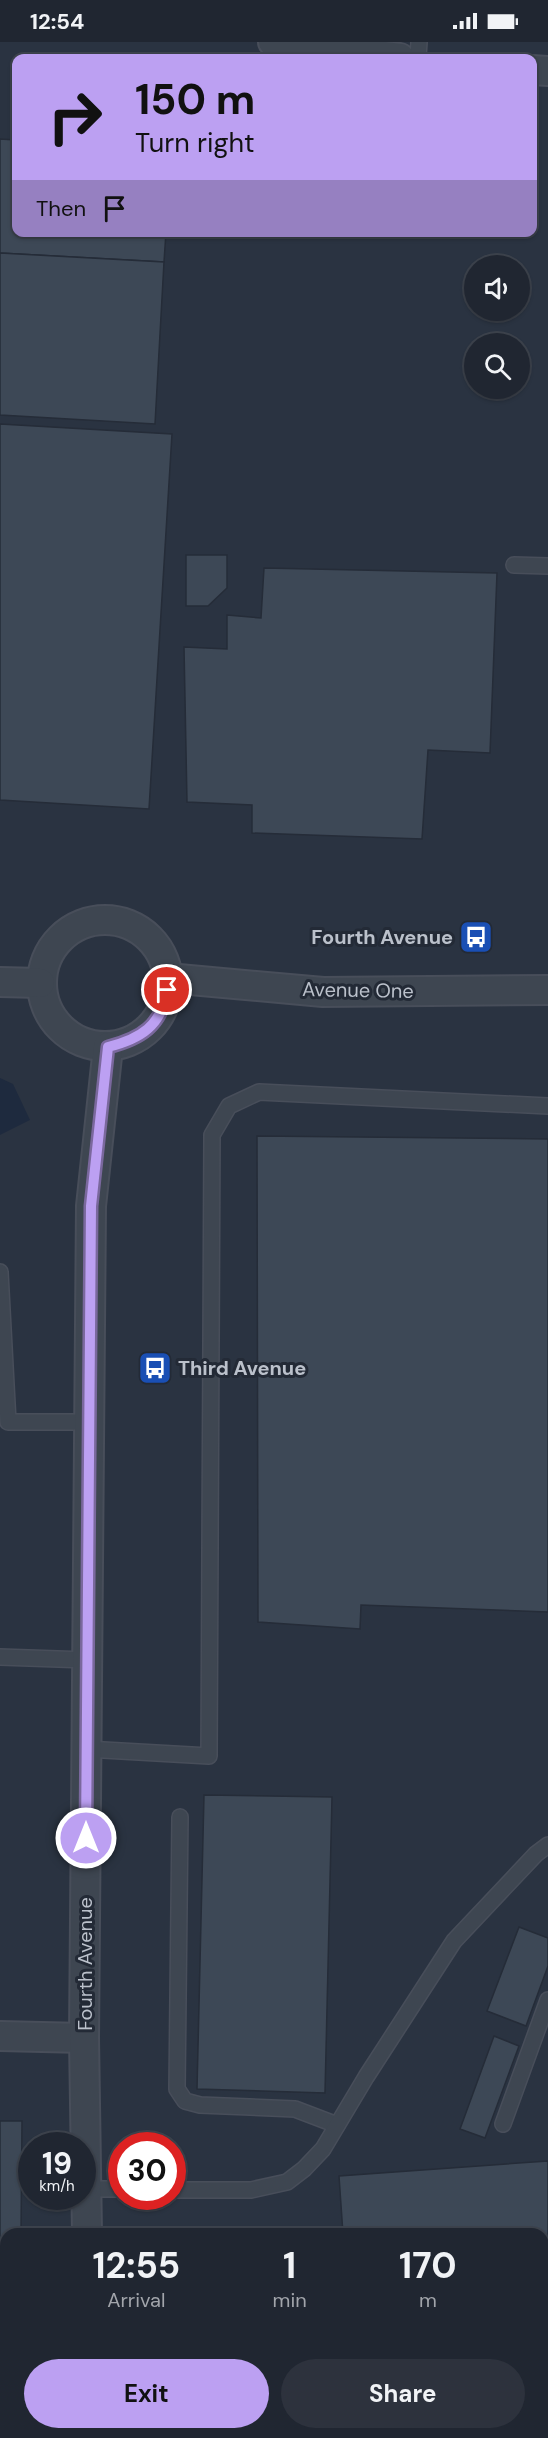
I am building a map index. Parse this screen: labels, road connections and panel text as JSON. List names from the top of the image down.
{
  "streets": {
    "street": ["Avenue One", "Fourth Avenue"]
  },
  "crossings": [
    ["Avenue One", "Fourth Avenue"]
  ],
  "places": {
    "bus stop": ["Fourth Avenue", "Third Avenue"]
  },
  "page": {
    "status": "12:54",
    "turn": ["150 m", "Turn right"],
    "then": "Then",
    "speed": "19 km/h",
    "limit": "30",
    "eta": [
      "12:55",
      "Arrival",
      "1",
      "min",
      "170",
      "m"
    ],
    "buttons": ["Exit", "Share"]
  }
}
